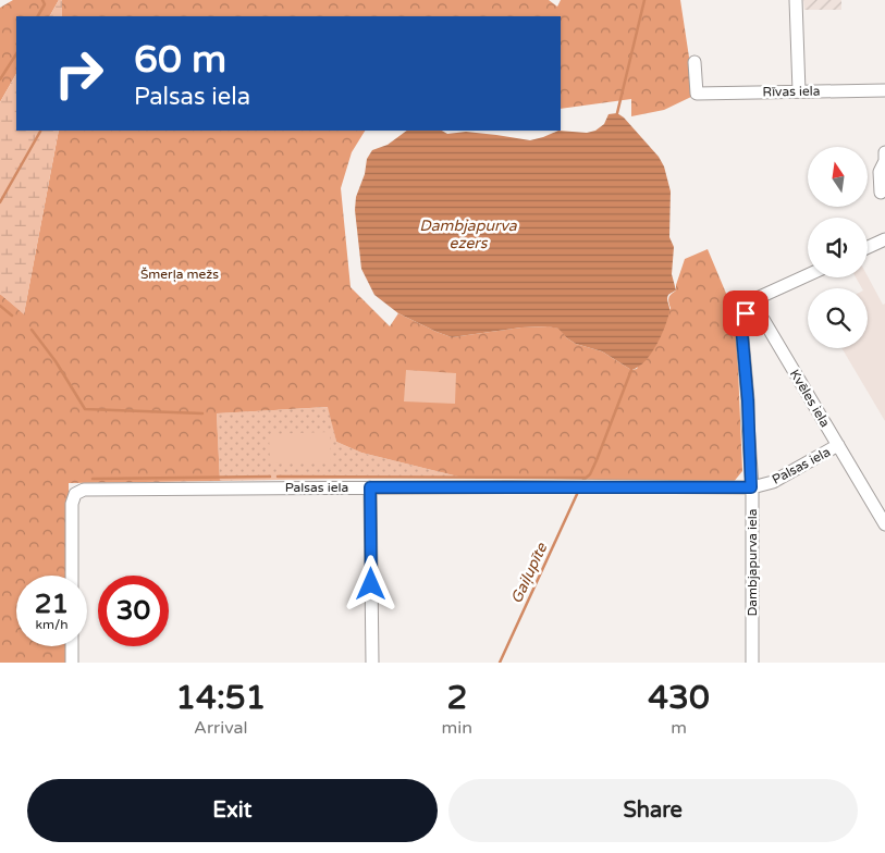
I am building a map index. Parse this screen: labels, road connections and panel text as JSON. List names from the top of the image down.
{
  "streets": {
    "street": [
      "Rīvas iela",
      "Kvēles iela",
      "Palsas iela",
      "Dambjapurva iela"
    ]
  },
  "crossings": [
    ["Kvēles iela", "Palsas iela"],
    ["Kvēles iela", "Dambjapurva iela"],
    ["Palsas iela", "Dambjapurva iela"]
  ],
  "water": ["Dambjapurva ezers", "Gaiļupīte"],
  "parks": ["Šmerļa mežs"],
  "north": "top",
  "page": {
    "turn": ["60 m", "Palsas iela"],
    "speed": "21 km/h",
    "limit": "30",
    "eta": [
      "14:51",
      "Arrival",
      "2",
      "min",
      "430",
      "m"
    ],
    "buttons": ["Exit", "Share"]
  }
}
